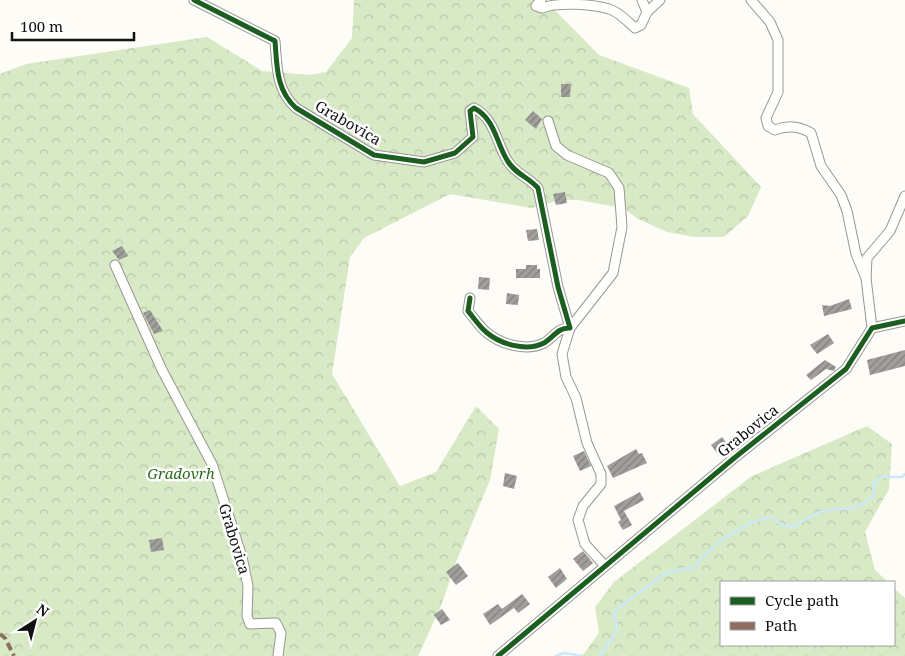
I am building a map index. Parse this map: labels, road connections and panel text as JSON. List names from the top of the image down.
{
  "streets": {
    "street": ["Grabovica"]
  },
  "parks": ["Gradovrh"],
  "legend": ["Cycle path", "Path"],
  "scale_bar": "100 m",
  "north": "top right"
}
